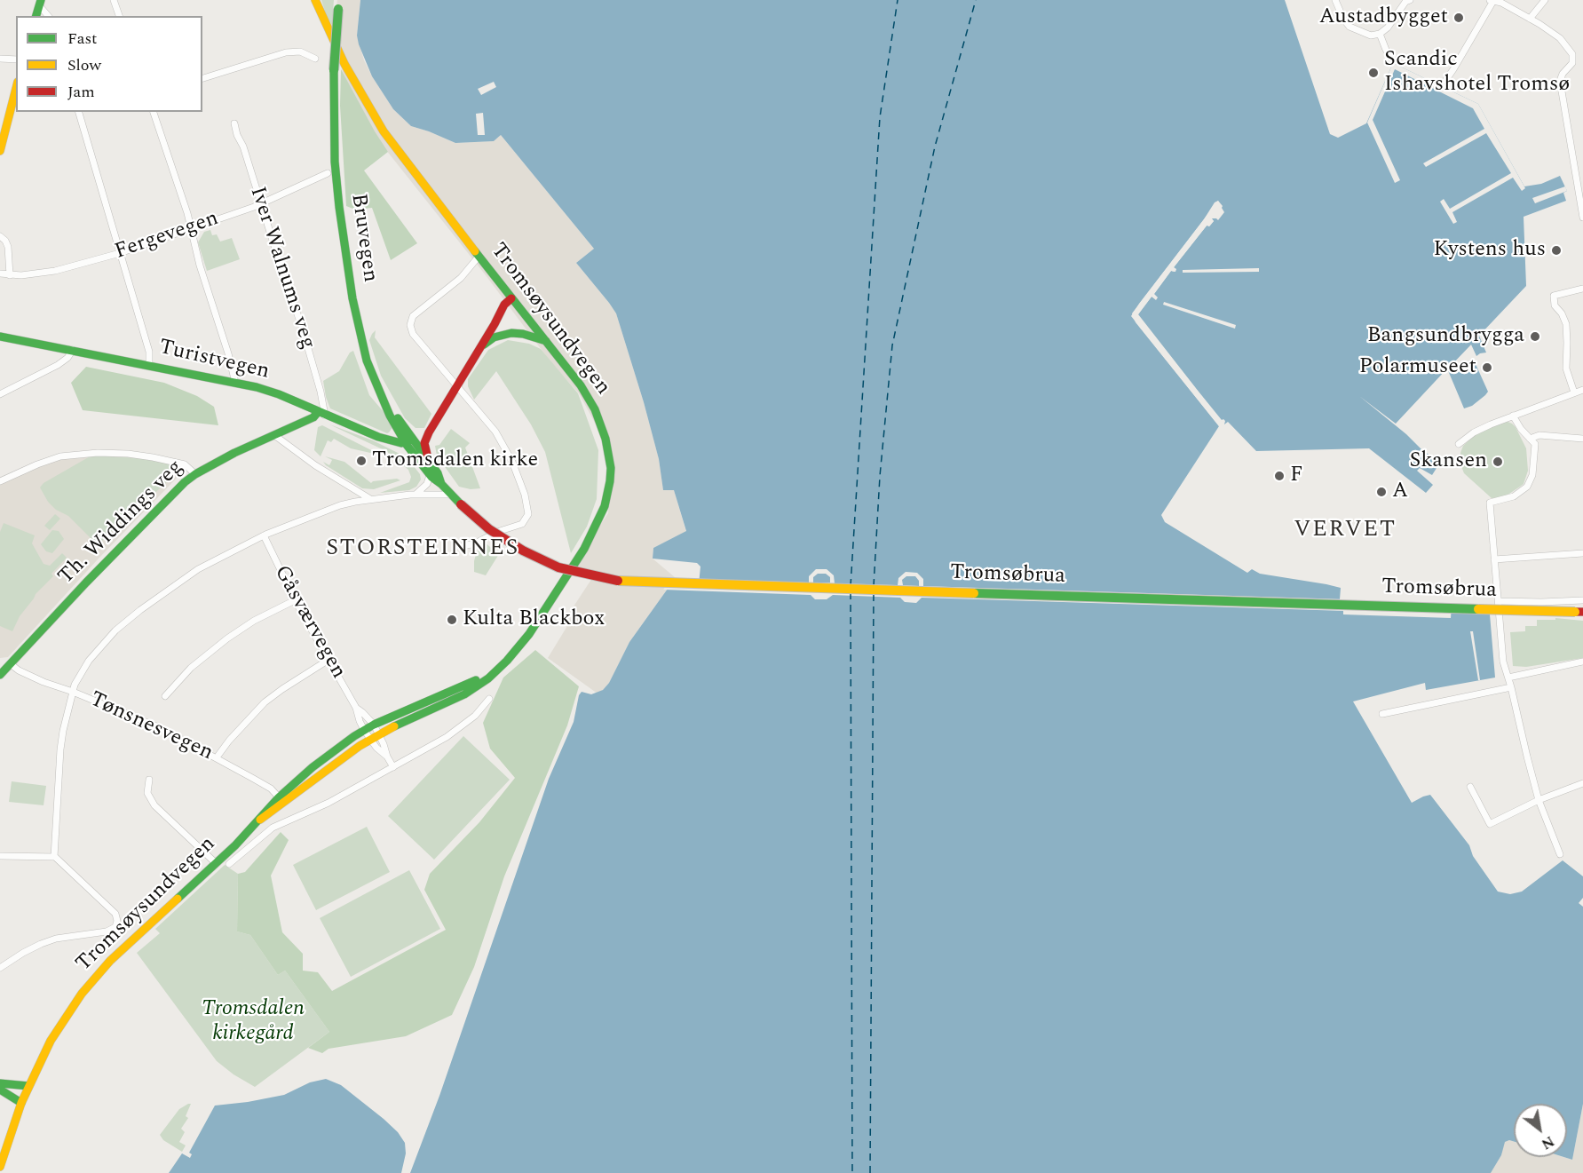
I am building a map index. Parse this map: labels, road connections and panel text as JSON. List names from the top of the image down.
{
  "streets": {
    "main road": [
      "Bruvegen",
      "Tromsøysundvegen",
      "Turistvegen",
      "Th. Widdings veg",
      "Tromsøbrua"
    ],
    "street": [
      "Fergevegen",
      "Iver Walnums veg",
      "Gåsværvegen",
      "Tønsnesvegen"
    ]
  },
  "crossings": [
    ["Fergevegen", "Iver Walnums veg"],
    ["Bruvegen", "Turistvegen"],
    ["Bruvegen", "Tromsøbrua"],
    ["Iver Walnums veg", "Turistvegen"],
    ["Iver Walnums veg", "Th. Widdings veg"],
    ["Tromsøysundvegen", "Gåsværvegen"],
    ["Tromsøysundvegen", "Tønsnesvegen"],
    ["Turistvegen", "Th. Widdings veg"],
    ["Th. Widdings veg", "Tønsnesvegen"]
  ],
  "districts": ["VERVET", "STORSTEINNES"],
  "parks": ["Tromsdalen kirkegård"],
  "places": [
    "Austadbygget",
    "Scandic Ishavshotel Tromsø",
    "Kystens hus",
    "Bangsundbrygga",
    "Polarmuseet",
    "Tromsdalen kirke",
    "Skansen",
    "F",
    "A",
    "Kulta Blackbox"
  ],
  "legend": ["Fast", "Slow", "Jam"],
  "north": "bottom right"
}
